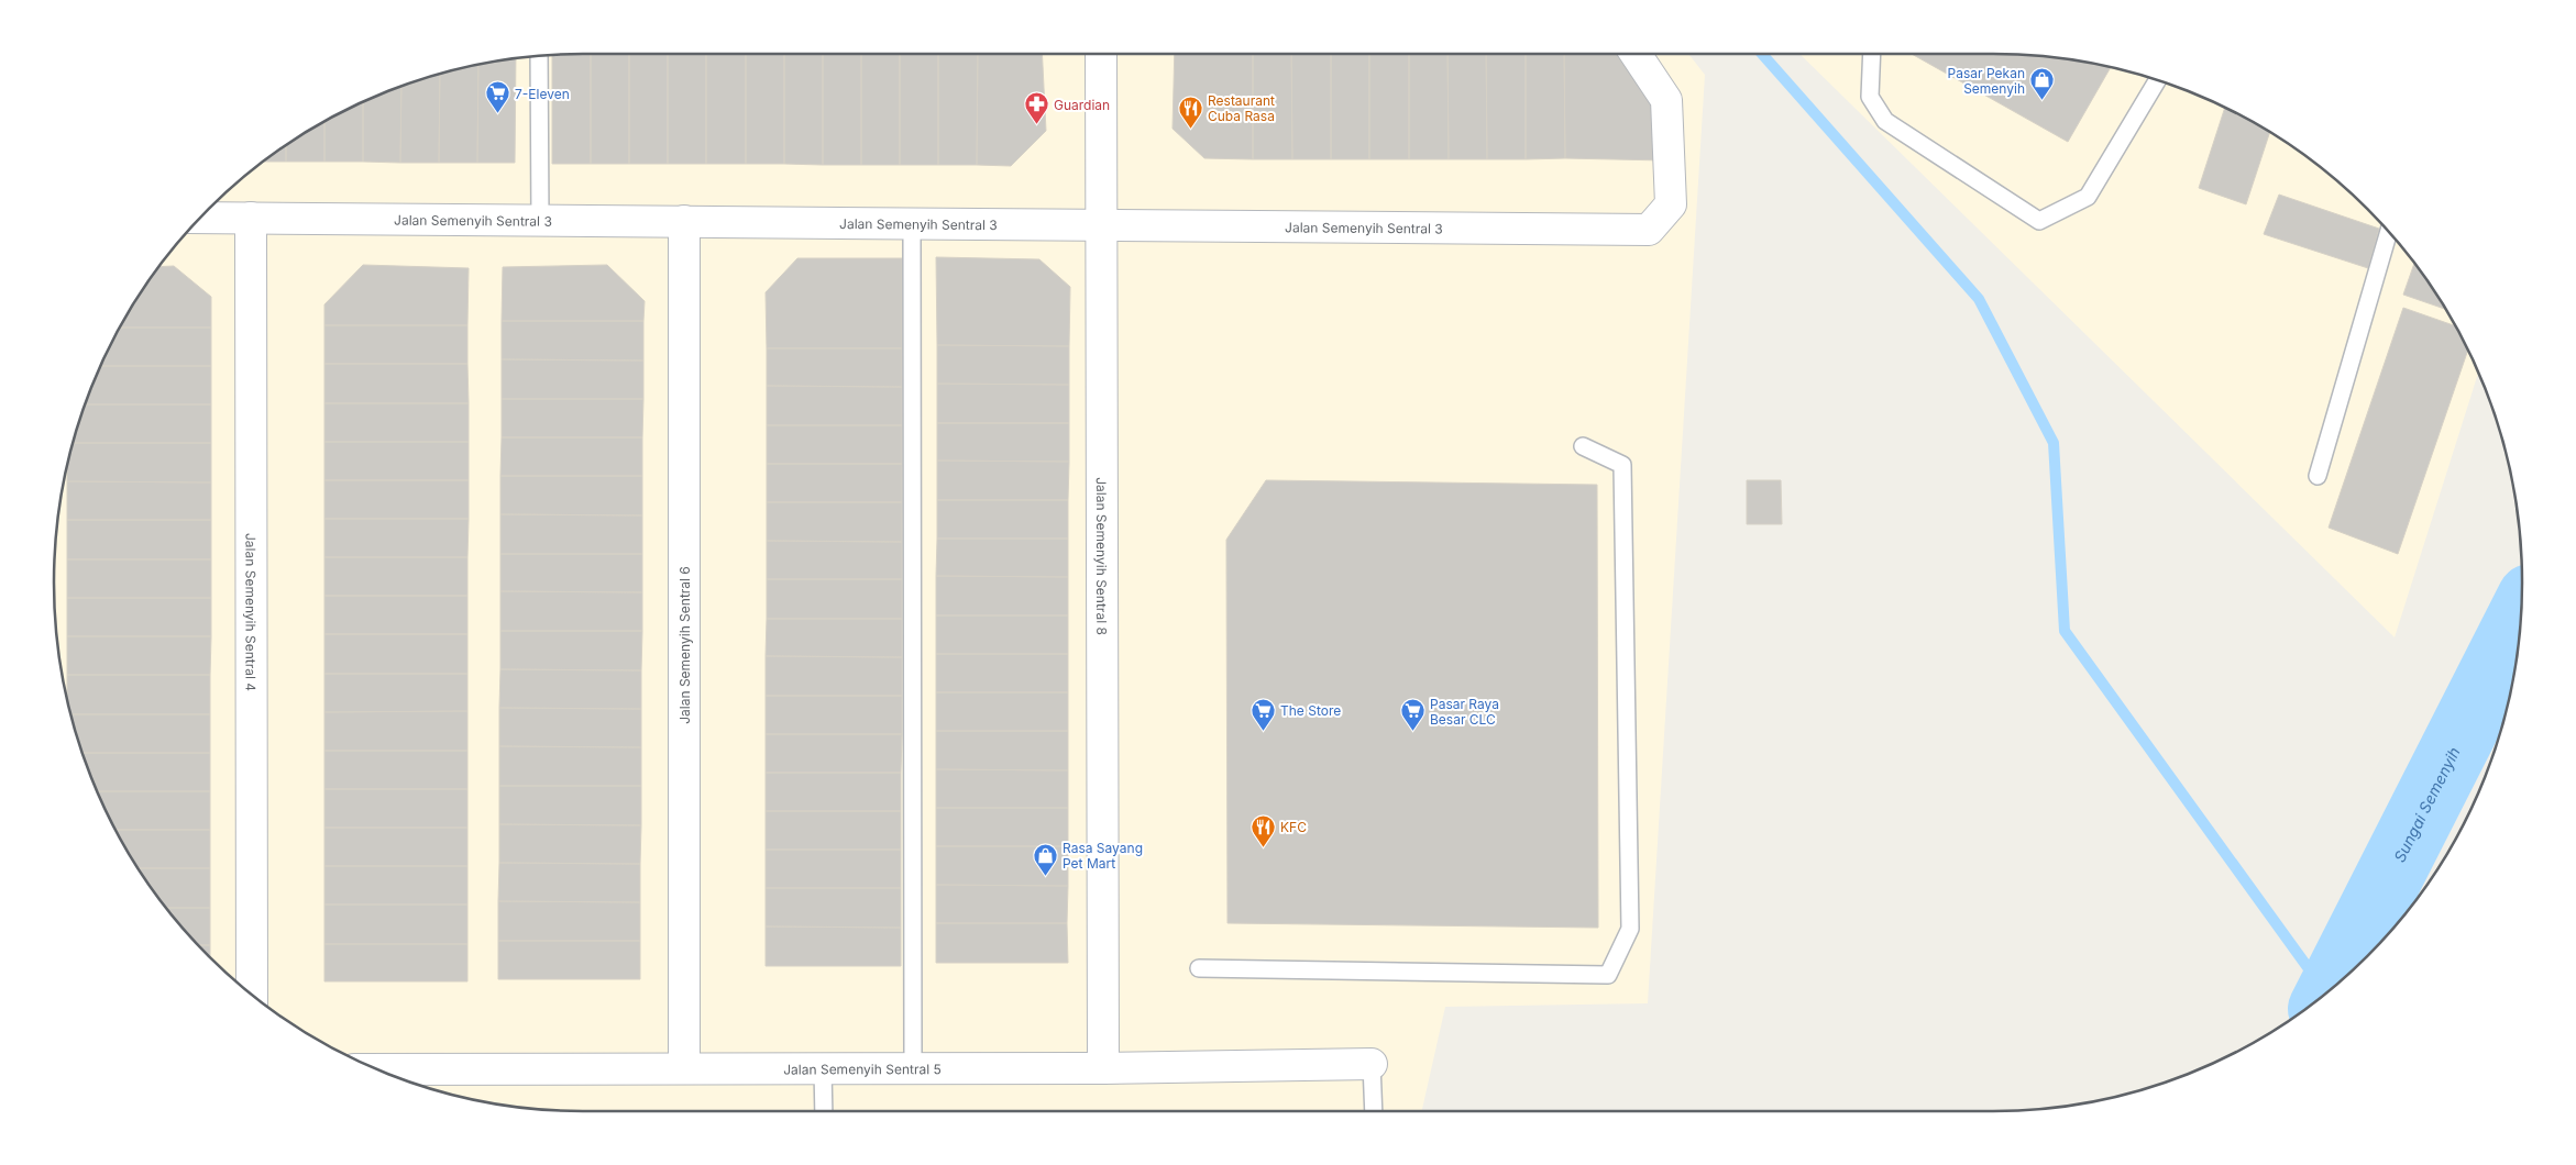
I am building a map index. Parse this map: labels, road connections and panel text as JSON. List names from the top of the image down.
{
  "streets": {
    "street": [
      "Jalan Semenyih Sentral 3",
      "Jalan Semenyih Sentral 8",
      "Jalan Semenyih Sentral 4",
      "Jalan Semenyih Sentral 6",
      "Jalan Semenyih Sentral 5"
    ]
  },
  "crossings": [
    ["Jalan Semenyih Sentral 3", "Jalan Semenyih Sentral 8"],
    ["Jalan Semenyih Sentral 3", "Jalan Semenyih Sentral 4"],
    ["Jalan Semenyih Sentral 3", "Jalan Semenyih Sentral 6"],
    ["Jalan Semenyih Sentral 8", "Jalan Semenyih Sentral 5"],
    ["Jalan Semenyih Sentral 6", "Jalan Semenyih Sentral 5"]
  ],
  "water": ["Sungai Semenyih"],
  "places": {
    "shop": ["Pasar Pekan Semenyih", "Rasa Sayang Pet Mart"],
    "supermarket": ["7-Eleven", "The Store", "Pasar Raya Besar CLC"],
    "pharmacy": ["Guardian"],
    "restaurant": ["Restaurant Cuba Rasa", "KFC"]
  }
}
